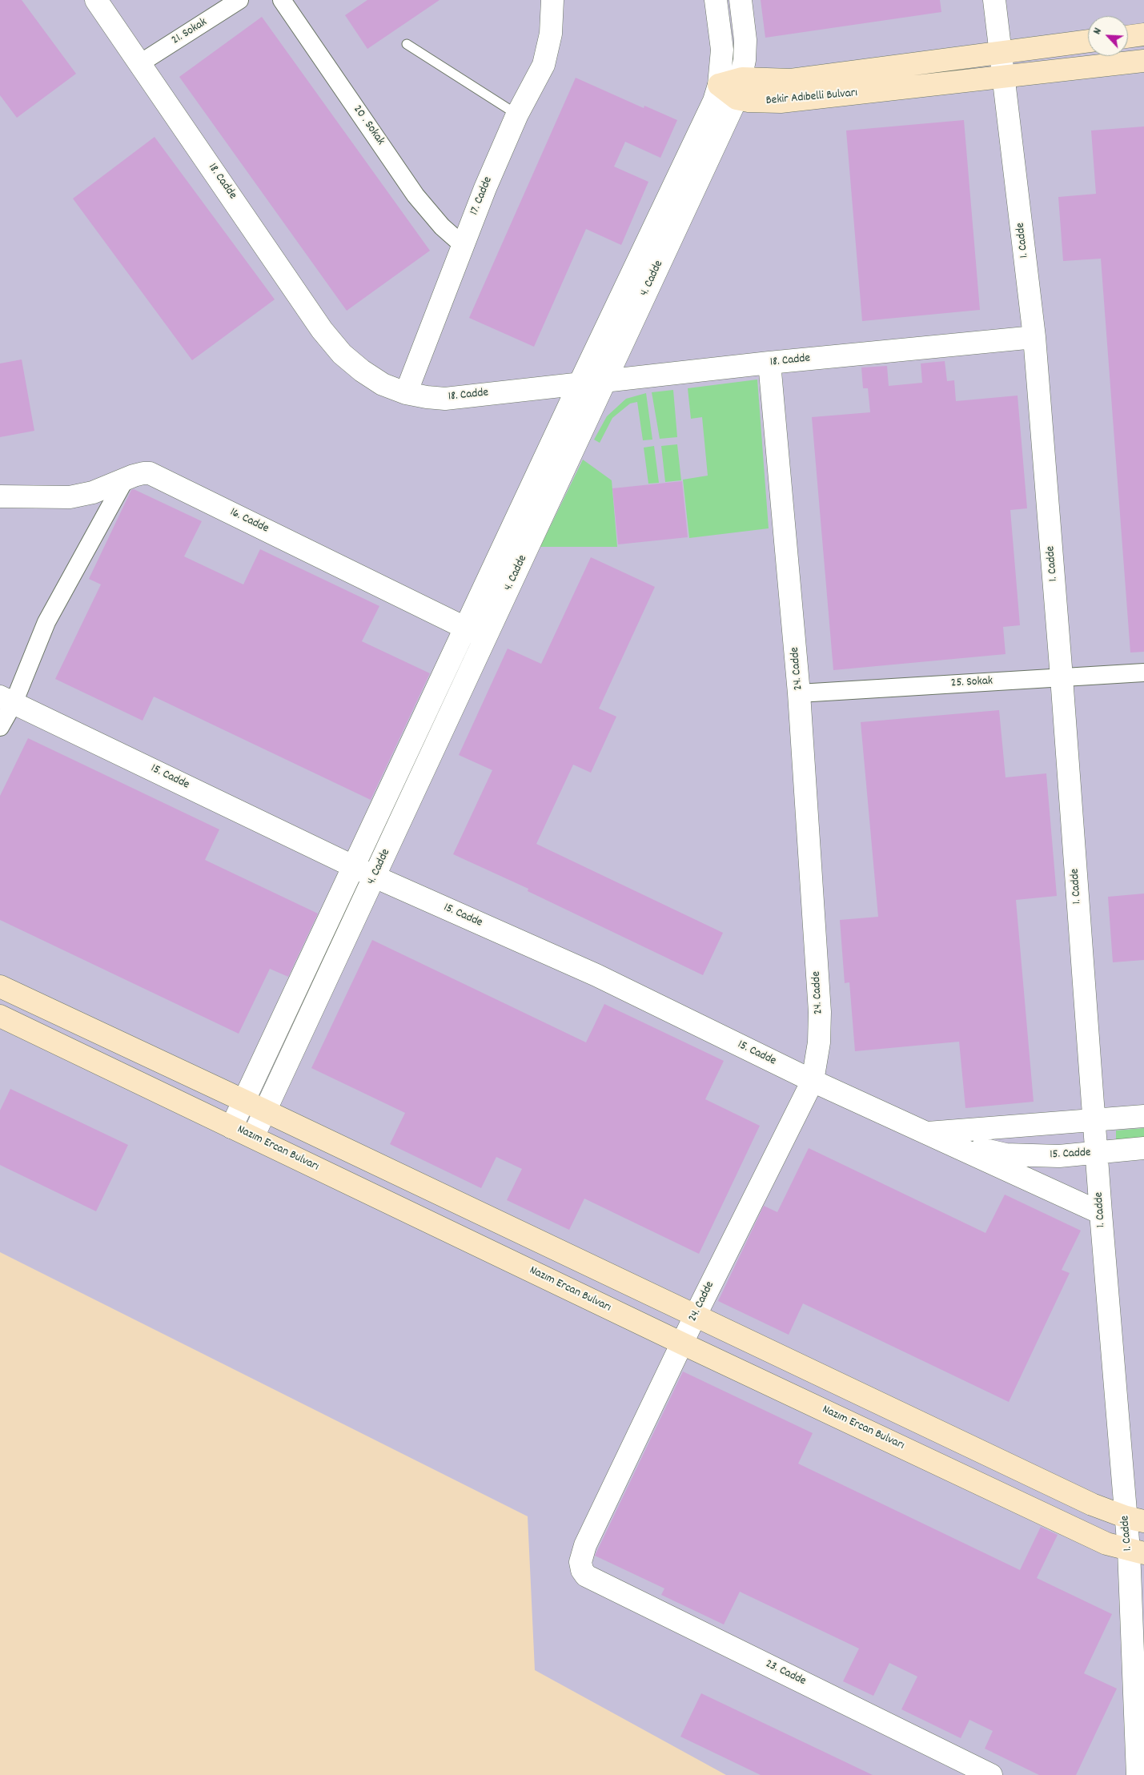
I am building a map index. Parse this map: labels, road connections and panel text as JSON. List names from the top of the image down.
{
  "streets": {
    "main road": ["Bekir Adıbelli Bulvarı", "Nazım Ercan Bulvarı"],
    "street": [
      "21. Sokak",
      "20 . Sokak",
      "18. Cadde",
      "17. Cadde",
      "1. Cadde",
      "4. Cadde",
      "16. Cadde",
      "24. Cadde",
      "25. Sokak",
      "15. Cadde",
      "23. Cadde"
    ]
  },
  "crossings": [
    ["21. Sokak", "18. Cadde"],
    ["Bekir Adıbelli Bulvarı", "1. Cadde"],
    ["Bekir Adıbelli Bulvarı", "4. Cadde"],
    ["20 . Sokak", "17. Cadde"],
    ["18. Cadde", "17. Cadde"],
    ["18. Cadde", "1. Cadde"],
    ["18. Cadde", "4. Cadde"],
    ["18. Cadde", "24. Cadde"],
    ["1. Cadde", "25. Sokak"],
    ["1. Cadde", "15. Cadde"],
    ["1. Cadde", "Nazım Ercan Bulvarı"],
    ["4. Cadde", "16. Cadde"],
    ["4. Cadde", "15. Cadde"],
    ["4. Cadde", "Nazım Ercan Bulvarı"],
    ["24. Cadde", "25. Sokak"],
    ["24. Cadde", "15. Cadde"],
    ["24. Cadde", "Nazım Ercan Bulvarı"],
    ["24. Cadde", "23. Cadde"]
  ],
  "north": "top left"
}
